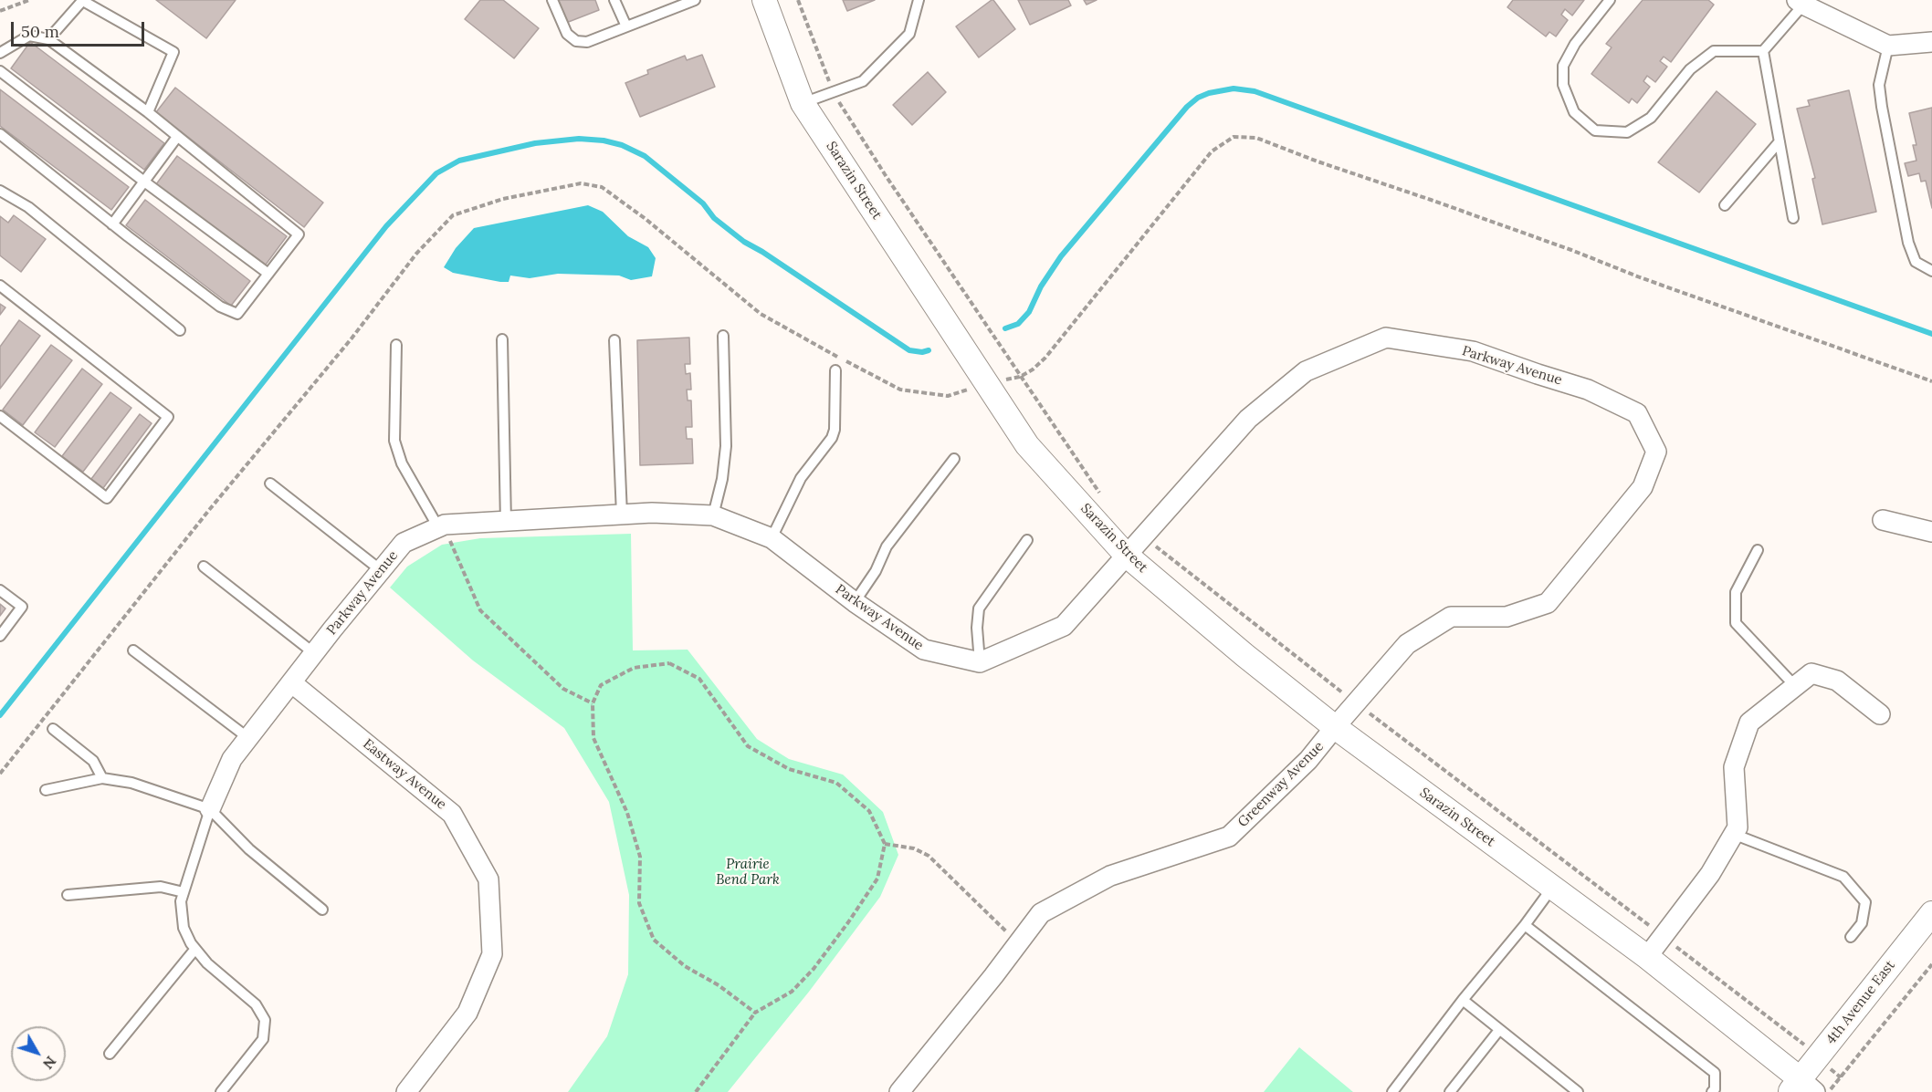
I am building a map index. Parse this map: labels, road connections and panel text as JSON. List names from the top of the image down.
{
  "streets": {
    "street": [
      "Sarazin Street",
      "Parkway Avenue",
      "Eastway Avenue",
      "Greenway Avenue",
      "4th Avenue East"
    ]
  },
  "crossings": [
    ["Sarazin Street", "Parkway Avenue"],
    ["Sarazin Street", "Greenway Avenue"],
    ["Sarazin Street", "4th Avenue East"],
    ["Parkway Avenue", "Eastway Avenue"],
    ["Parkway Avenue", "Greenway Avenue"]
  ],
  "parks": ["Prairie Bend Park"],
  "scale_bar": "50 m",
  "north": "bottom right"
}
